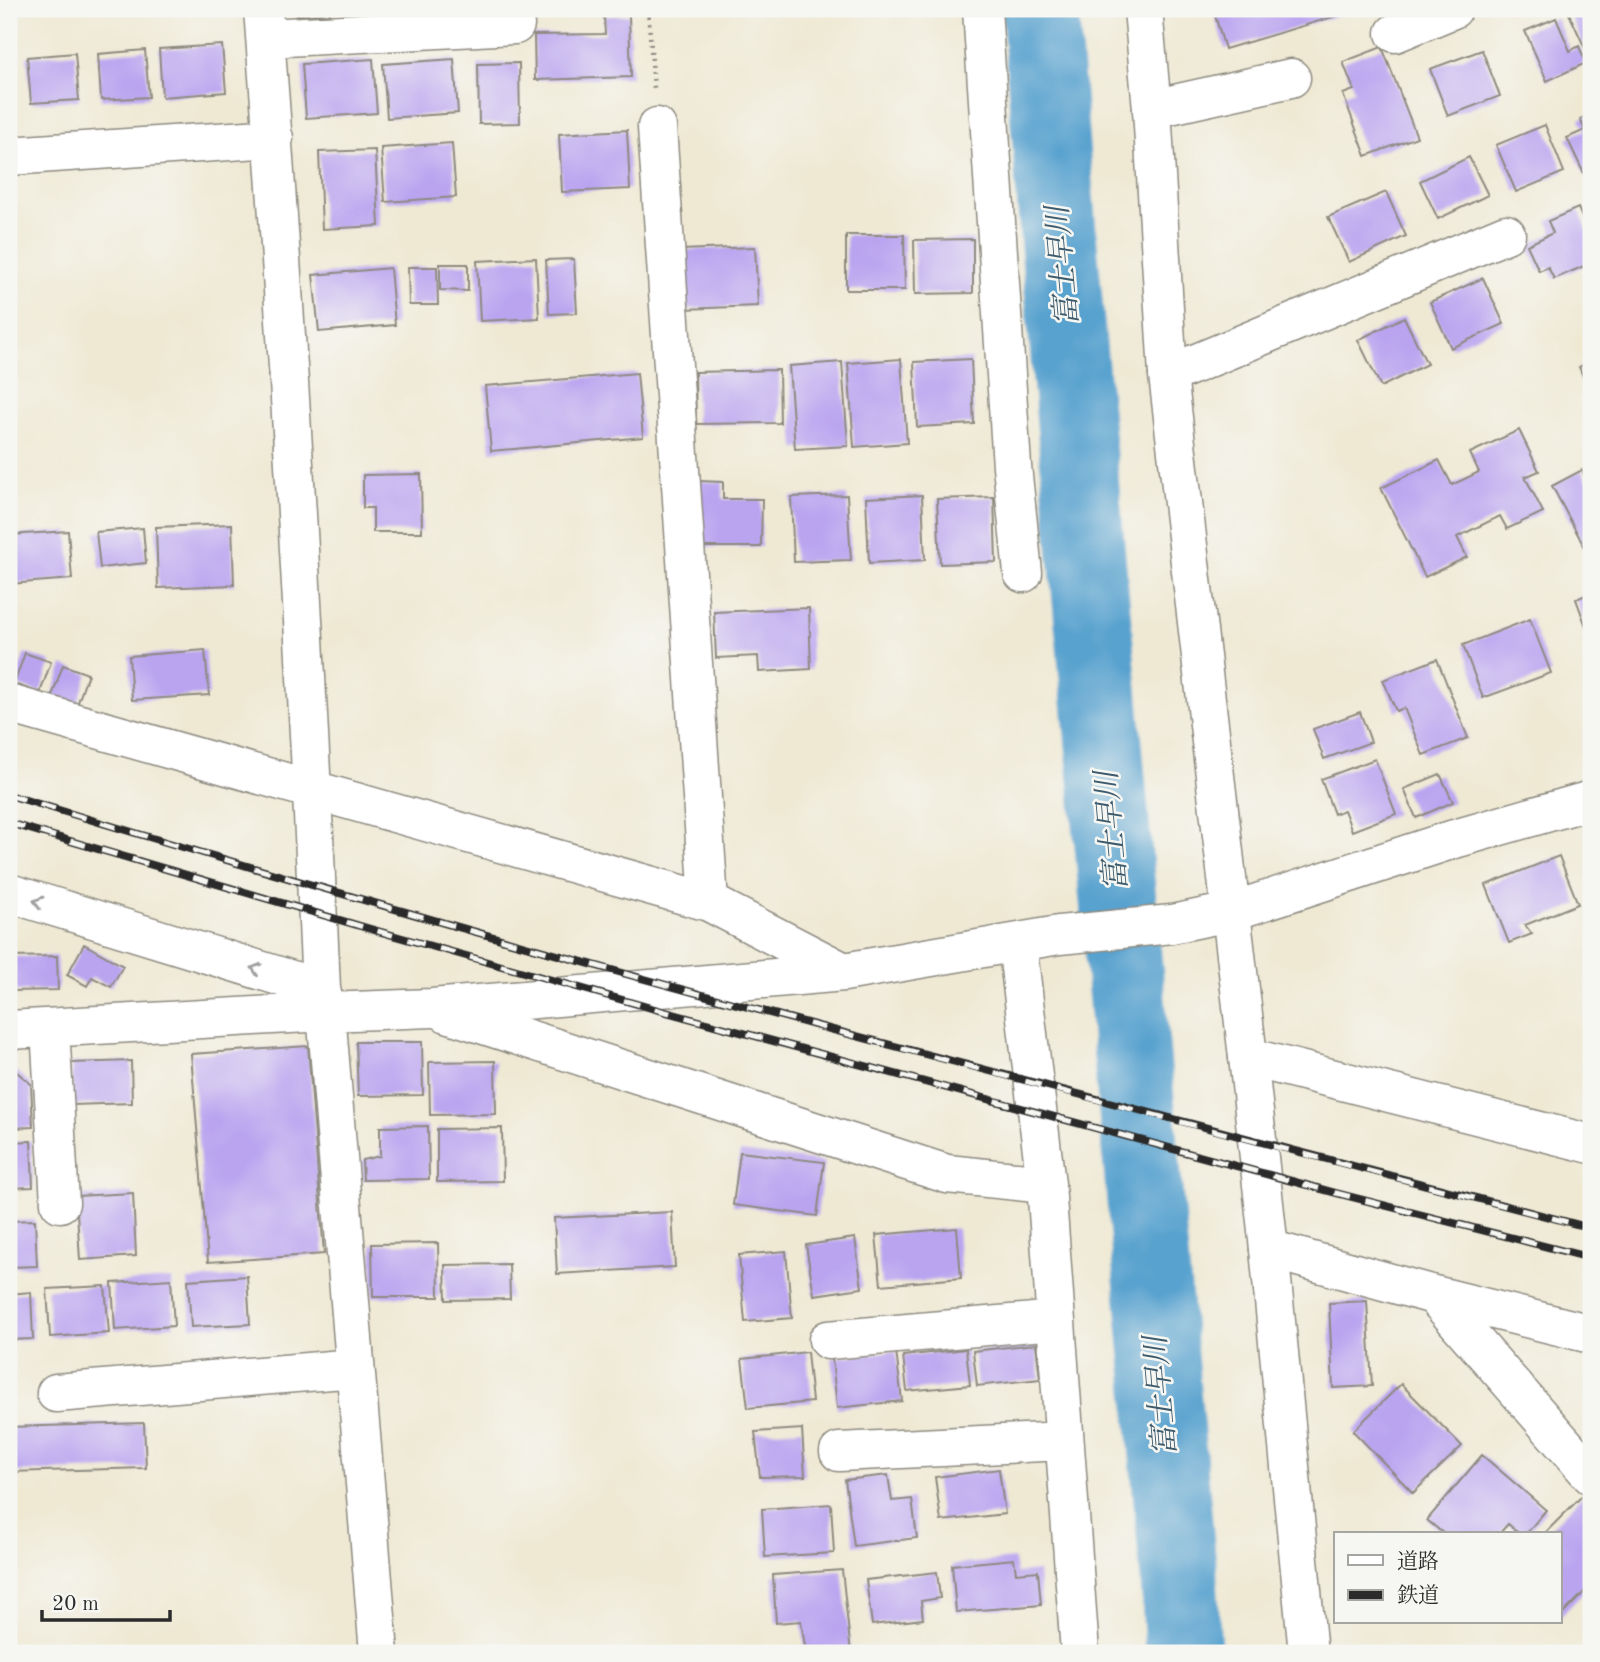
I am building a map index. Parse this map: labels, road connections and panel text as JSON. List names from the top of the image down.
{
  "water": ["富士早川"],
  "legend": ["道路", "鉄道"],
  "scale_bar": "20 m"
}
